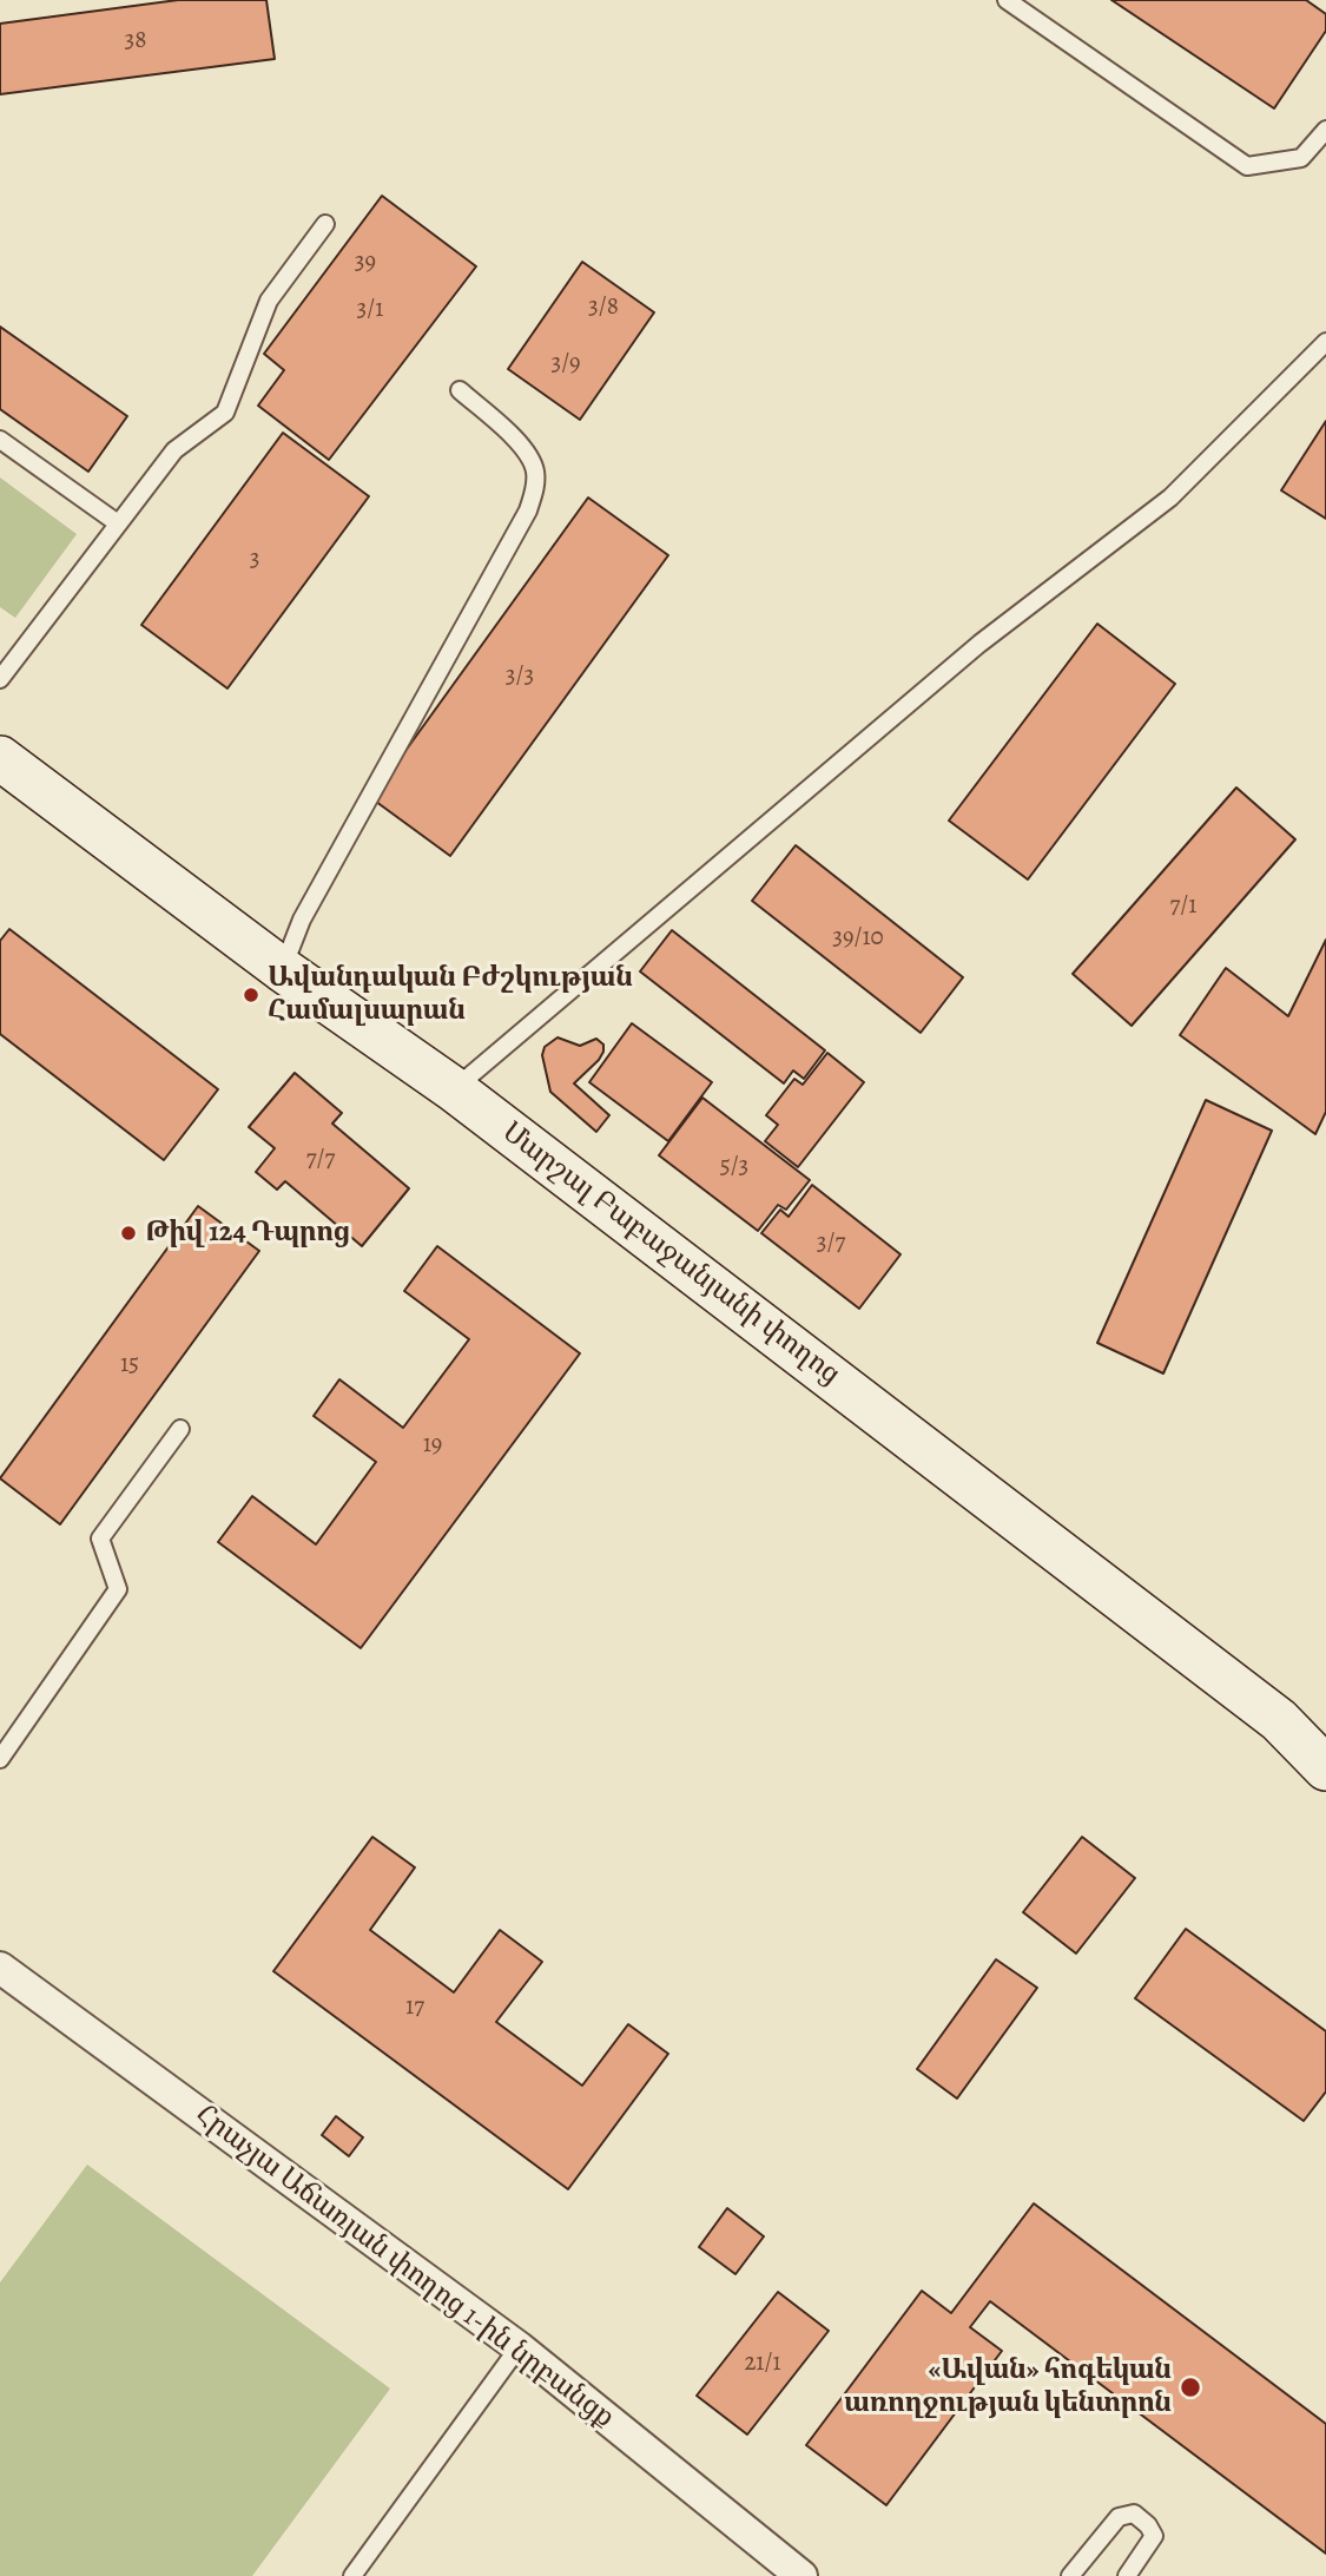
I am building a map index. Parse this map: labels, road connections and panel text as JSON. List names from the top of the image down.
{
  "streets": {
    "main road": ["Մարշալ Բաբաջանյանի փողոց"],
    "street": ["Հրաչյա Աճառյան փողոց 1-ին նրբանցք"]
  },
  "places": ["Ավանդական Բժշկության Համալսարան", "Թիվ 124 Դպրոց", "«Ավան» հոգեկան առողջության կենտրոն"],
  "house_numbers": [
    "38",
    "39",
    "3/8",
    "3/1",
    "3/9",
    "3",
    "3/3",
    "7/1",
    "39/10",
    "7/7",
    "5/3",
    "3/7",
    "15",
    "19",
    "17",
    "21/1"
  ]
}
